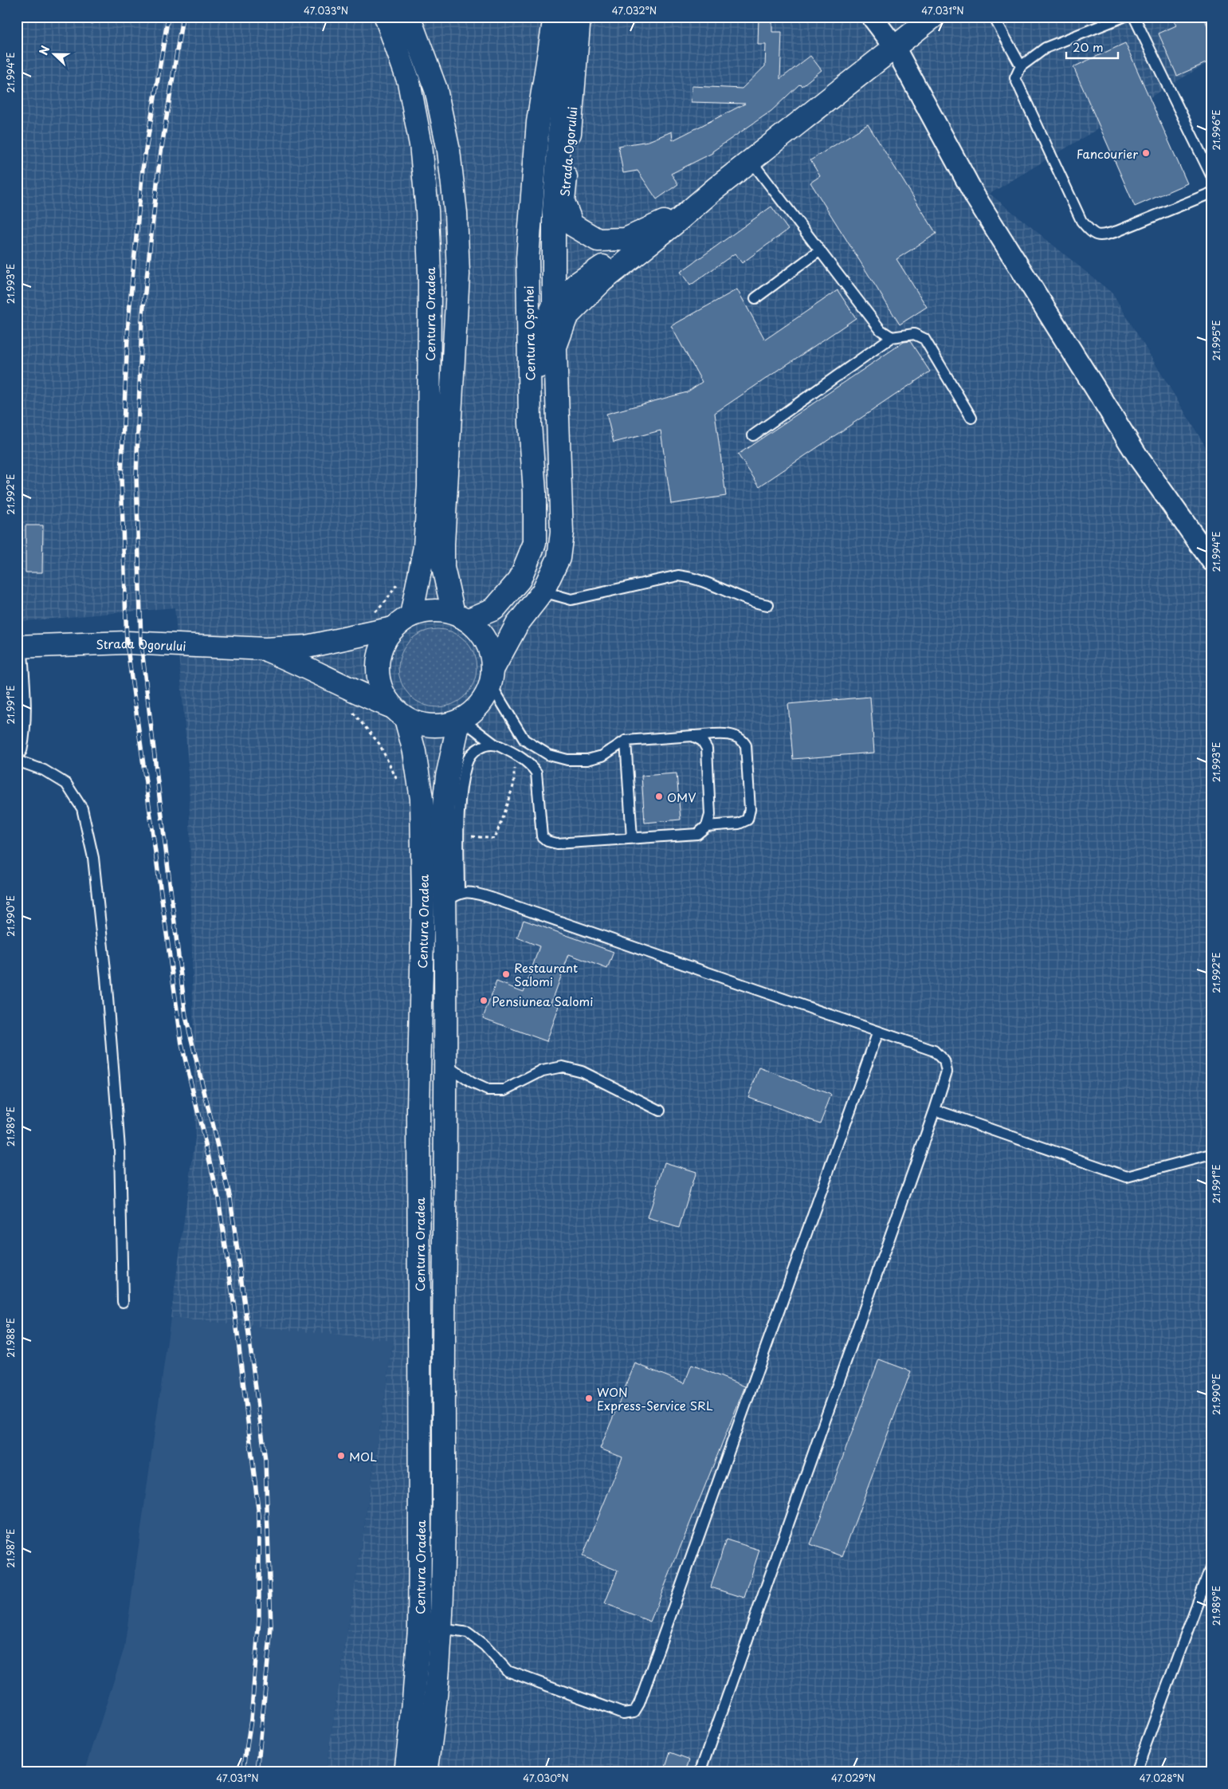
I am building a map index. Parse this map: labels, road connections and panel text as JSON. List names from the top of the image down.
{
  "streets": {
    "main road": ["Strada Ogorului", "Centura Oradea", "Centura Oșorhei"]
  },
  "crossings": [
    ["Strada Ogorului", "Centura Oradea"],
    ["Strada Ogorului", "Centura Oșorhei"],
    ["Centura Oradea", "Centura Oșorhei"]
  ],
  "places": [
    "Fancourier",
    "OMV",
    "Restaurant Salomi",
    "Pensiunea Salomi",
    "WON Express-Service SRL",
    "MOL"
  ],
  "scale_bar": "20 m",
  "north": "left",
  "coordinates": [
    "47.033°N",
    "47.032°N",
    "47.031°N",
    "21.994°E",
    "21.996°E",
    "21.993°E",
    "21.995°E",
    "21.992°E",
    "21.991°E",
    "21.990°E",
    "21.989°E",
    "21.988°E",
    "21.987°E",
    "47.030°N",
    "47.029°N",
    "47.028°N"
  ]
}
